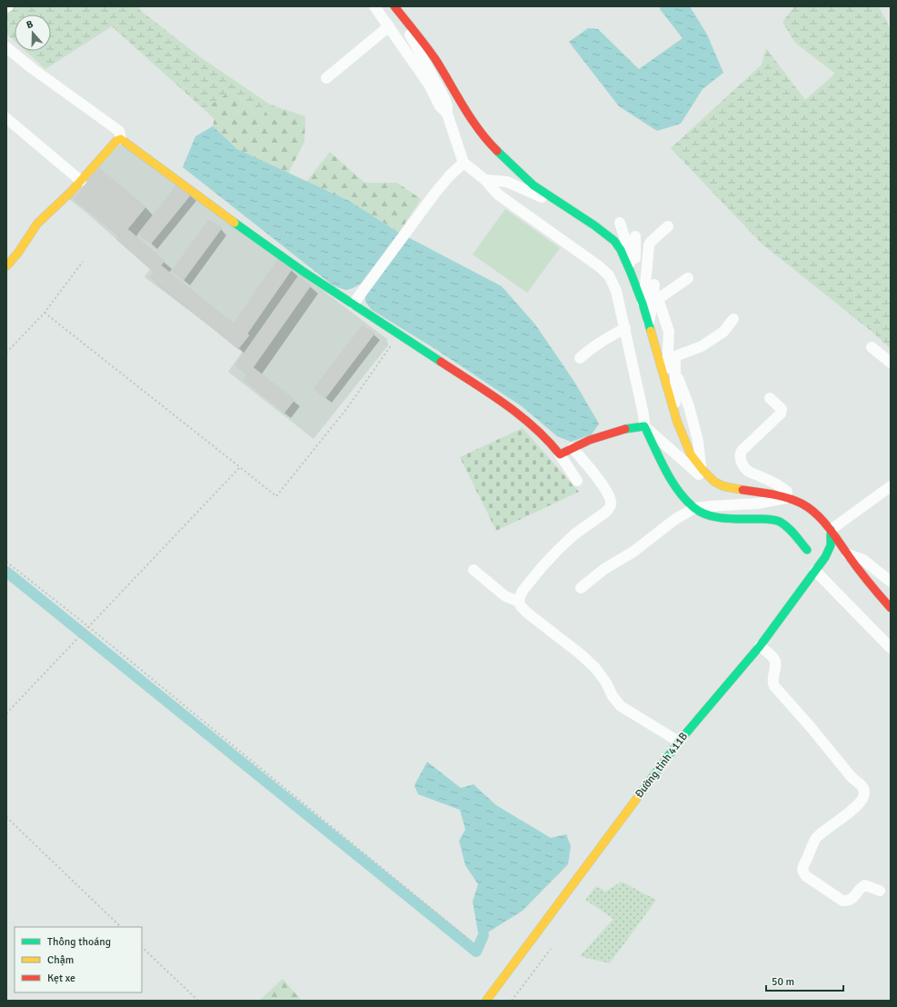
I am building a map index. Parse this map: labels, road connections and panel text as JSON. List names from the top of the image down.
{
  "streets": {
    "main road": ["Đường tỉnh 411B"]
  },
  "legend": ["Thông thoáng", "Chậm", "Kẹt xe"],
  "scale_bar": "50 m",
  "north": "top"
}
